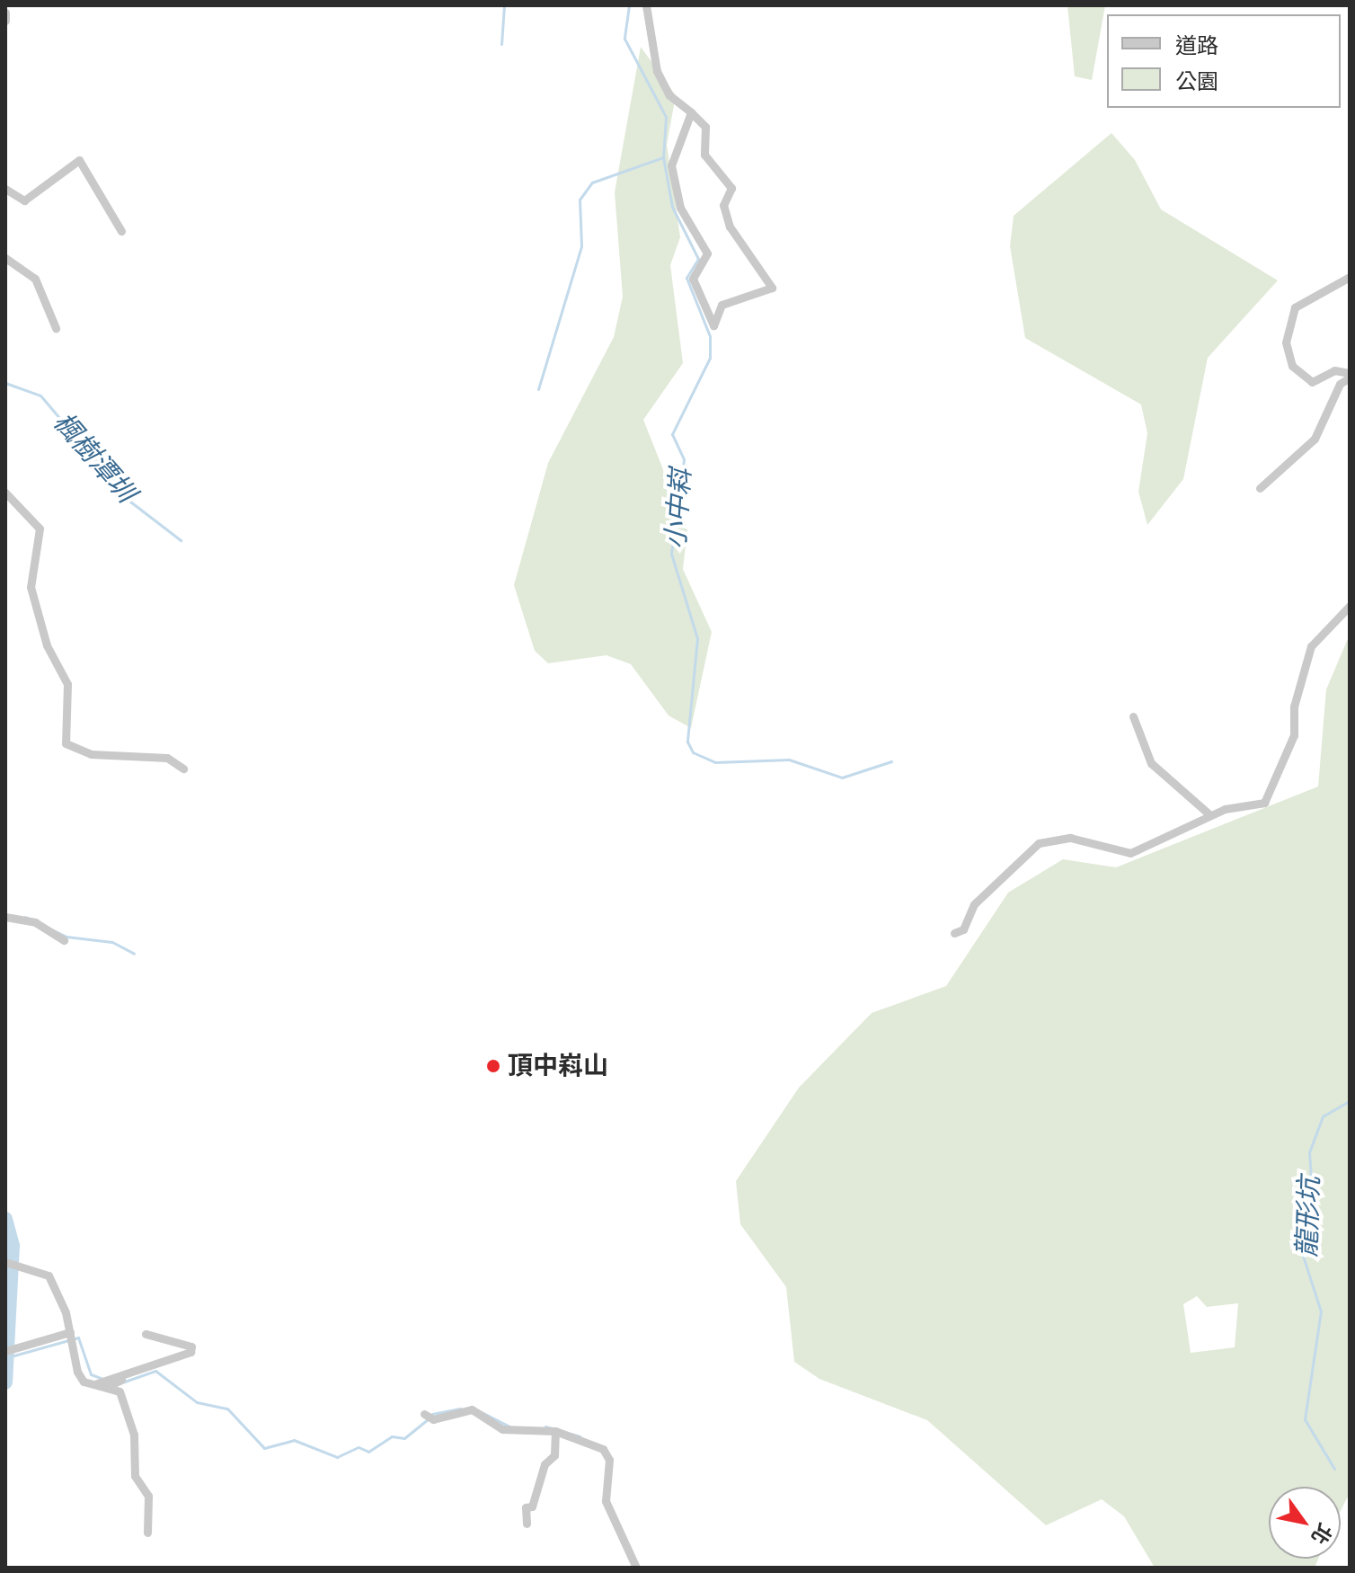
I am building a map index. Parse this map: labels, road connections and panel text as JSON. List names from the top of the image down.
{
  "water": ["楓樹潭圳", "小中嵙", "龍形坑"],
  "places": ["頂中嵙山"],
  "legend": ["道路", "公園"],
  "north": "bottom right"
}
